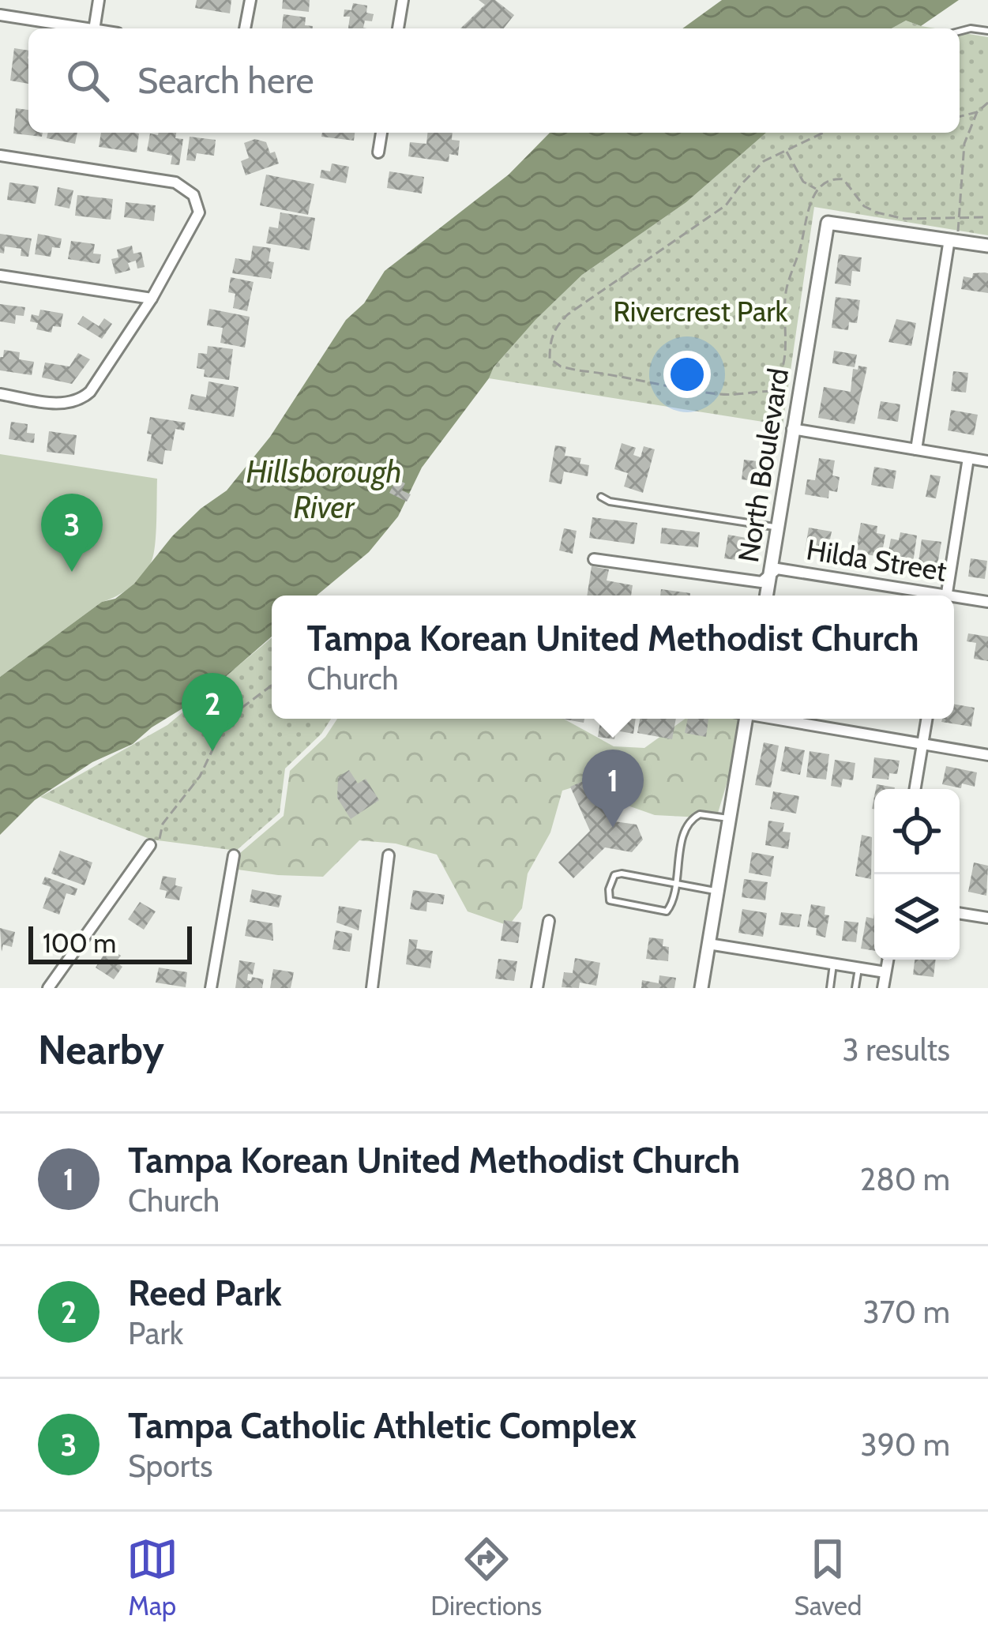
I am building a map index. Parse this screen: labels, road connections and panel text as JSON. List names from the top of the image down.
{
  "streets": {
    "street": ["North Boulevard", "Hilda Street"]
  },
  "crossings": [
    ["North Boulevard", "Hilda Street"]
  ],
  "water": ["Hillsborough River"],
  "parks": ["Rivercrest Park"],
  "scale_bar": "100 m",
  "page": {
    "search": "Search here",
    "pins": ["3", "2", "1"],
    "popup": ["Tampa Korean United Methodist Church", "Church"],
    "scale": "100 m",
    "heading": ["Nearby", "3 results"],
    "list": [
      {
        "mark": "1",
        "name": "Tampa Korean United Methodist Church",
        "note": "Church",
        "value": "280 m"
      },
      {
        "mark": "2",
        "name": "Reed Park",
        "note": "Park",
        "value": "370 m"
      },
      {
        "mark": "3",
        "name": "Tampa Catholic Athletic Complex",
        "note": "Sports",
        "value": "390 m"
      }
    ],
    "nav": ["Map", "Directions", "Saved"]
  }
}
